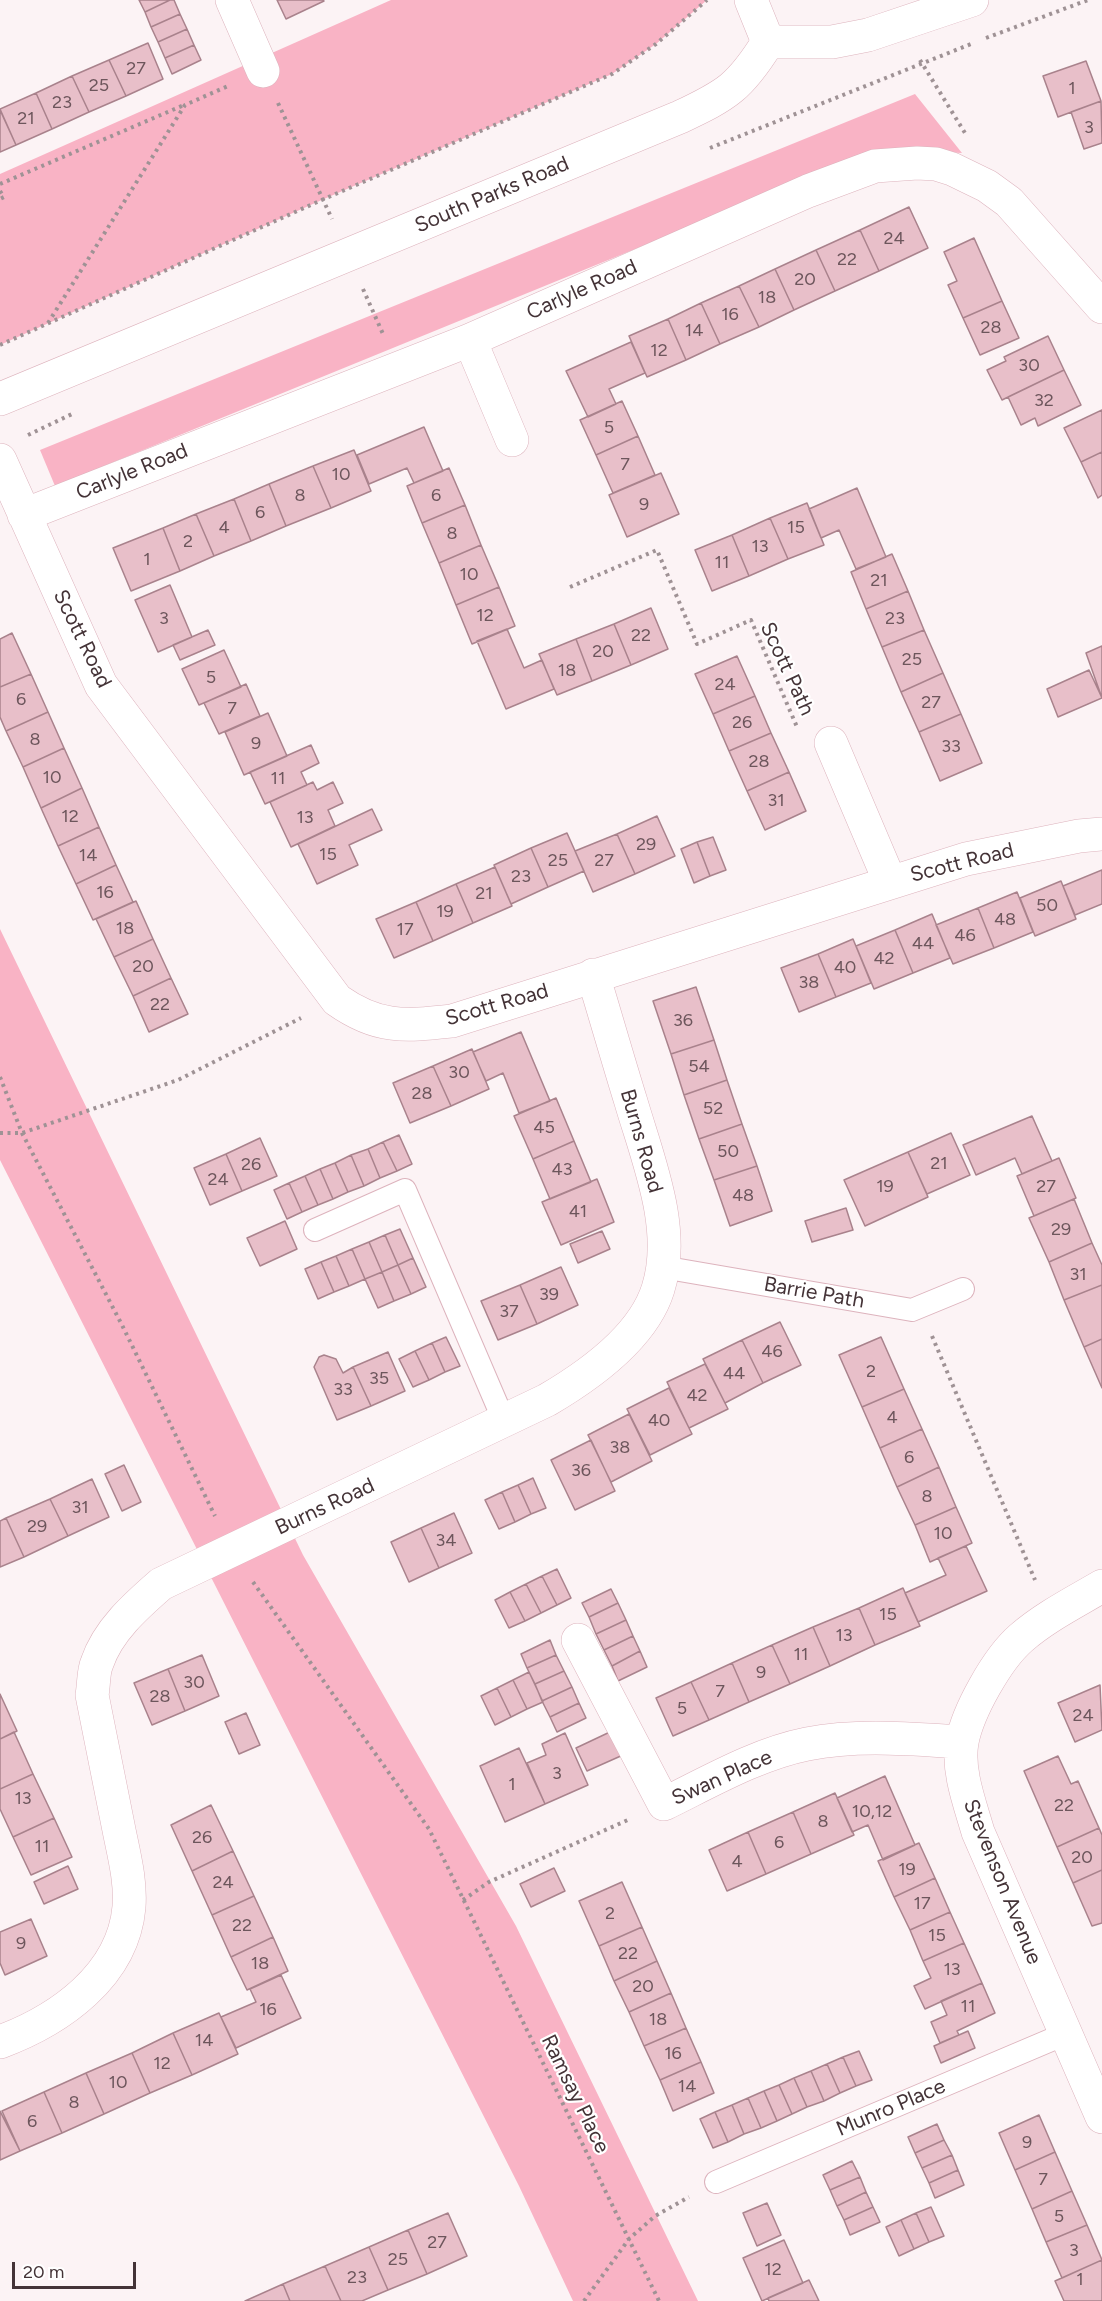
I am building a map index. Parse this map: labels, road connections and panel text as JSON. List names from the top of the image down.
{
  "streets": {
    "street": [
      "South Parks Road",
      "Carlyle Road",
      "Scott Road",
      "Burns Road",
      "Swan Place",
      "Stevenson Avenue"
    ],
    "lane": ["Barrie Path", "Munro Place"],
    "path": ["Scott Path", "Ramsay Place"]
  },
  "crossings": [
    ["Carlyle Road", "Scott Road"],
    ["Scott Road", "Burns Road"],
    ["Burns Road", "Barrie Path"],
    ["Burns Road", "Ramsay Place"],
    ["Swan Place", "Stevenson Avenue"],
    ["Stevenson Avenue", "Munro Place"]
  ],
  "house_numbers": [
    "27",
    "25",
    "1",
    "23",
    "21",
    "3",
    "24",
    "22",
    "20",
    "18",
    "16",
    "28",
    "14",
    "12",
    "30",
    "32",
    "5",
    "7",
    "10",
    "8",
    "6",
    "9",
    "6",
    "4",
    "15",
    "8",
    "2",
    "13",
    "1",
    "11",
    "10",
    "21",
    "12",
    "3",
    "23",
    "22",
    "20",
    "25",
    "18",
    "5",
    "24",
    "6",
    "27",
    "7",
    "26",
    "8",
    "9",
    "33",
    "28",
    "10",
    "11",
    "31",
    "12",
    "13",
    "29",
    "15",
    "14",
    "25",
    "27",
    "23",
    "16",
    "21",
    "50",
    "19",
    "48",
    "18",
    "17",
    "46",
    "44",
    "42",
    "20",
    "40",
    "38",
    "22",
    "36",
    "54",
    "30",
    "28",
    "52",
    "45",
    "50",
    "21",
    "26",
    "43",
    "24",
    "19",
    "27",
    "48",
    "41",
    "29",
    "31",
    "39",
    "37",
    "46",
    "2",
    "44",
    "35",
    "33",
    "42",
    "4",
    "40",
    "38",
    "6",
    "36",
    "8",
    "31",
    "29",
    "10",
    "34",
    "15",
    "13",
    "11",
    "9",
    "30",
    "7",
    "28",
    "5",
    "24",
    "3",
    "1",
    "13",
    "22",
    "10,12",
    "8",
    "26",
    "6",
    "11",
    "20",
    "4",
    "19",
    "24",
    "17",
    "2",
    "22",
    "15",
    "9",
    "22",
    "18",
    "13",
    "20",
    "11",
    "16",
    "18",
    "14",
    "16",
    "12",
    "10",
    "14",
    "8",
    "6",
    "9",
    "7",
    "5",
    "27",
    "3",
    "25",
    "12",
    "23",
    "1"
  ],
  "scale_bar": "20 m"
}
